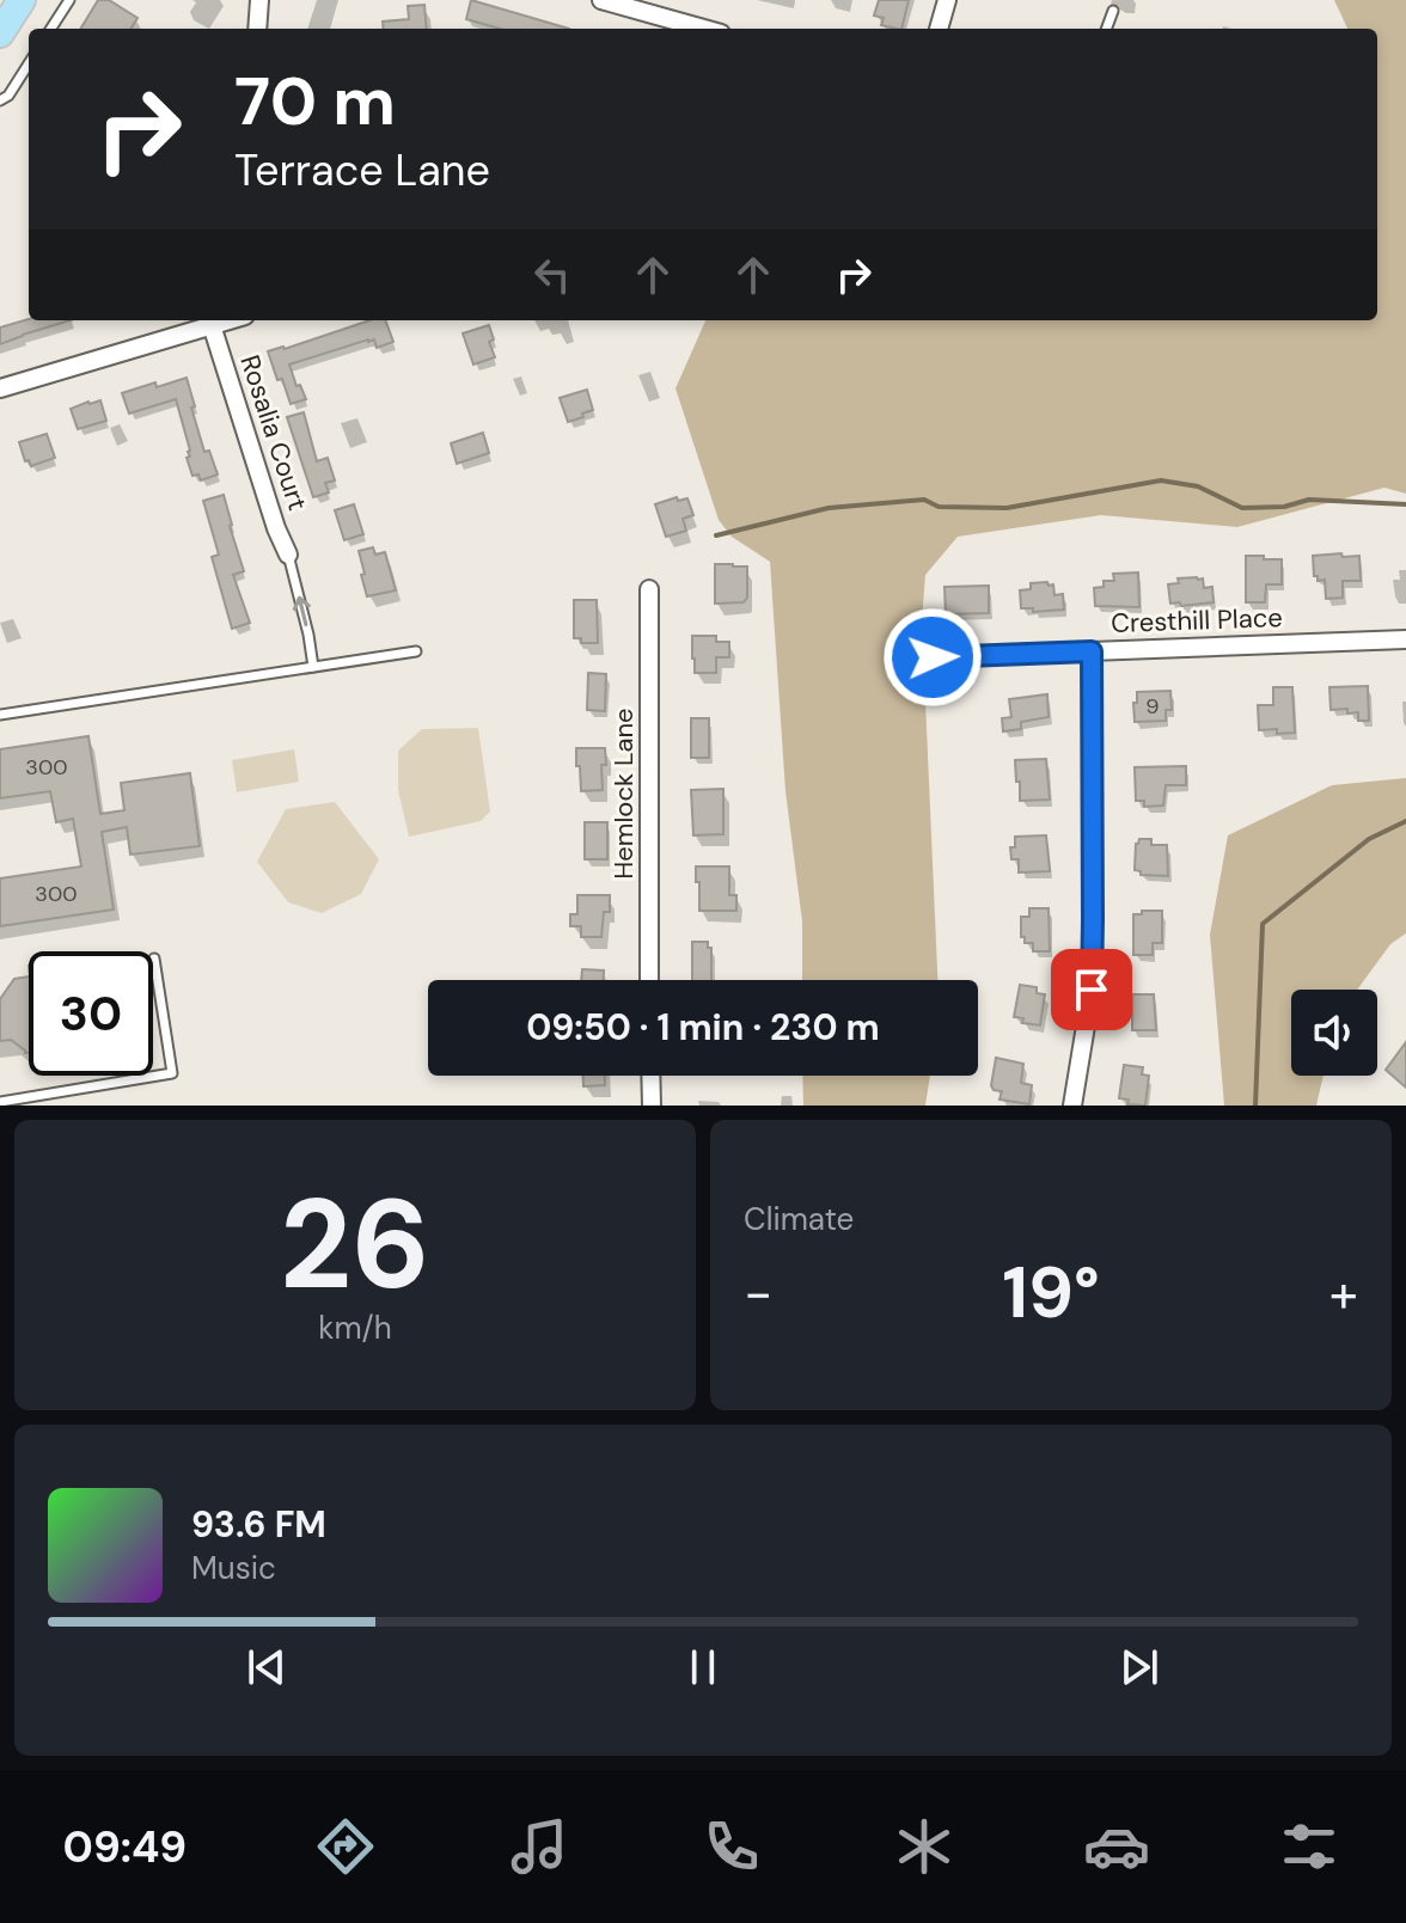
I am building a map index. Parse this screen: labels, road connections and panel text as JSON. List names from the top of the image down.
{
  "streets": {
    "street": ["Rosalia Court", "Cresthill Place", "Hemlock Lane"]
  },
  "house_numbers": ["9", "300", "300"],
  "page": {
    "turn": ["70 m", "Terrace Lane"],
    "limit": "30",
    "trip": "09:50 · 1 min · 230 m",
    "tile": [
      ["26", "km/h"],
      "Climate"
    ],
    "heat": ["−", "19°", "+"],
    "song": ["93.6 FM", "Music"],
    "tabs": "09:49"
  }
}
